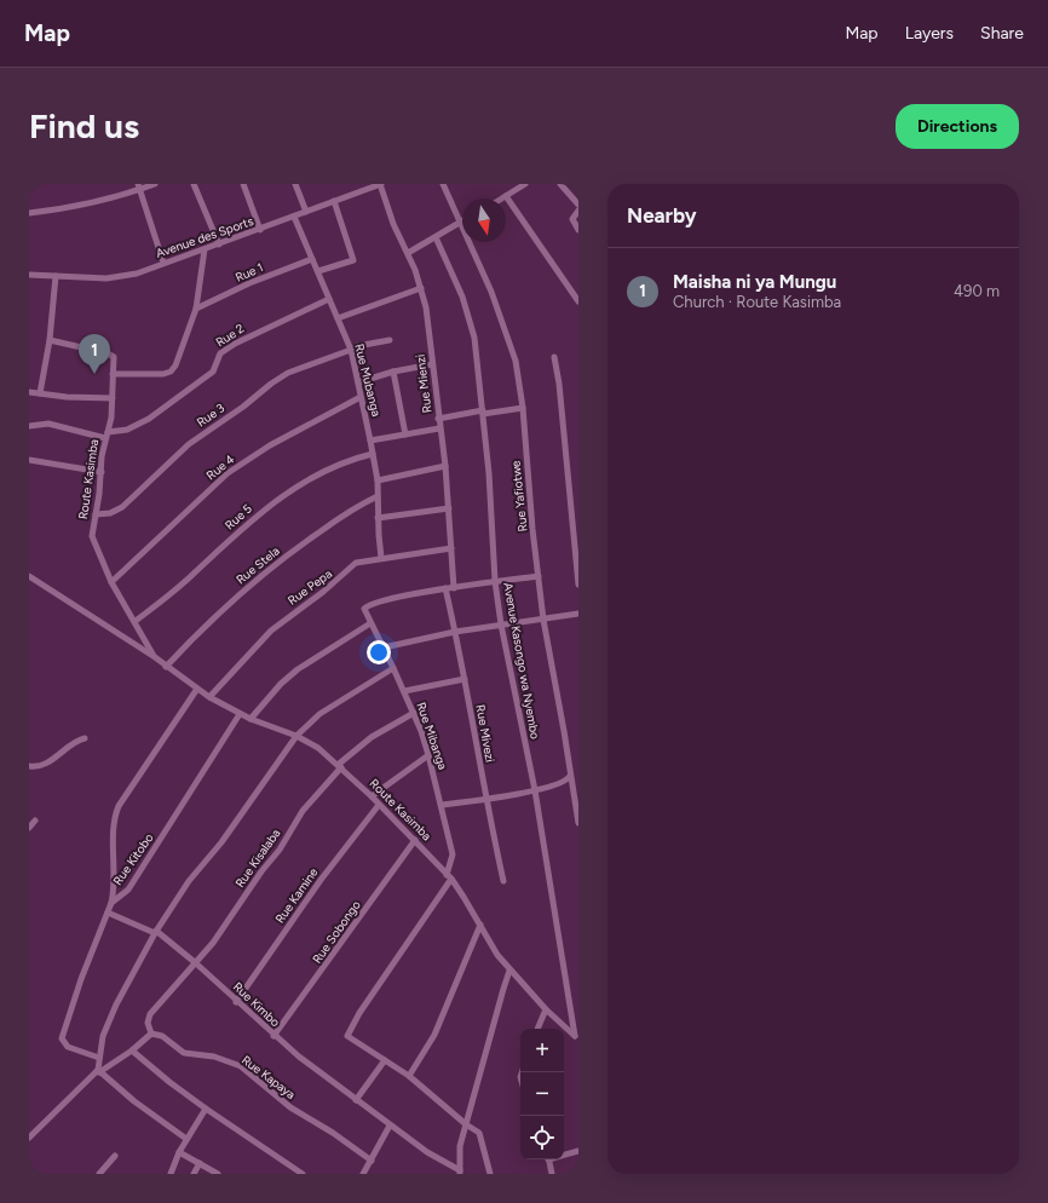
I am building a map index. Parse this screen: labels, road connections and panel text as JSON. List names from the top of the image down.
{
  "streets": {
    "street": [
      "Avenue des Sports",
      "Rue 1",
      "Rue 2",
      "Rue Mubanga",
      "Rue Mienzi",
      "Rue 3",
      "Rue 4",
      "Route Kasimba",
      "Rue Yafiotwe",
      "Rue 5",
      "Rue Stela",
      "Rue Pepa",
      "Avenue Kasongo wa Nyembo",
      "Rue Mivezi",
      "Rue Mibanga",
      "Rue Kisalaba",
      "Rue Kitobo",
      "Rue Kamine",
      "Rue Sobongo",
      "Rue Kimbo",
      "Rue Kapaya"
    ]
  },
  "crossings": [
    ["Avenue des Sports", "Rue Mubanga"],
    ["Avenue des Sports", "Rue Mienzi"],
    ["Rue 1", "Rue Mubanga"],
    ["Rue 2", "Rue Mubanga"],
    ["Rue 2", "Route Kasimba"],
    ["Rue Mubanga", "Rue 3"],
    ["Rue Mubanga", "Rue 4"],
    ["Rue Mubanga", "Rue 5"],
    ["Rue Mubanga", "Rue Stela"],
    ["Rue Mubanga", "Rue Pepa"],
    ["Rue Mienzi", "Rue Pepa"],
    ["Rue 3", "Route Kasimba"],
    ["Rue 4", "Route Kasimba"],
    ["Route Kasimba", "Rue 5"],
    ["Route Kasimba", "Rue Stela"],
    ["Route Kasimba", "Rue Pepa"],
    ["Route Kasimba", "Avenue Kasongo wa Nyembo"],
    ["Route Kasimba", "Rue Mibanga"],
    ["Route Kasimba", "Rue Kisalaba"],
    ["Route Kasimba", "Rue Kitobo"],
    ["Route Kasimba", "Rue Kamine"],
    ["Route Kasimba", "Rue Sobongo"],
    ["Rue Mivezi", "Rue Mibanga"],
    ["Rue Mibanga", "Rue Kisalaba"],
    ["Rue Kisalaba", "Rue Kimbo"],
    ["Rue Kisalaba", "Rue Kapaya"],
    ["Rue Kitobo", "Rue Kimbo"],
    ["Rue Kamine", "Rue Kimbo"],
    ["Rue Sobongo", "Rue Kimbo"]
  ],
  "north": "bottom",
  "page": {
    "header": "Map",
    "nav": ["Map", "Layers", "Share"],
    "buttons": "Directions",
    "title": "Find us",
    "heading": "Nearby",
    "list": [
      {
        "mark": "1",
        "name": "Maisha ni ya Mungu",
        "note": "Church · Route Kasimba",
        "value": "490 m"
      }
    ],
    "pins": "1",
    "map_buttons": ["+", "−"]
  }
}
